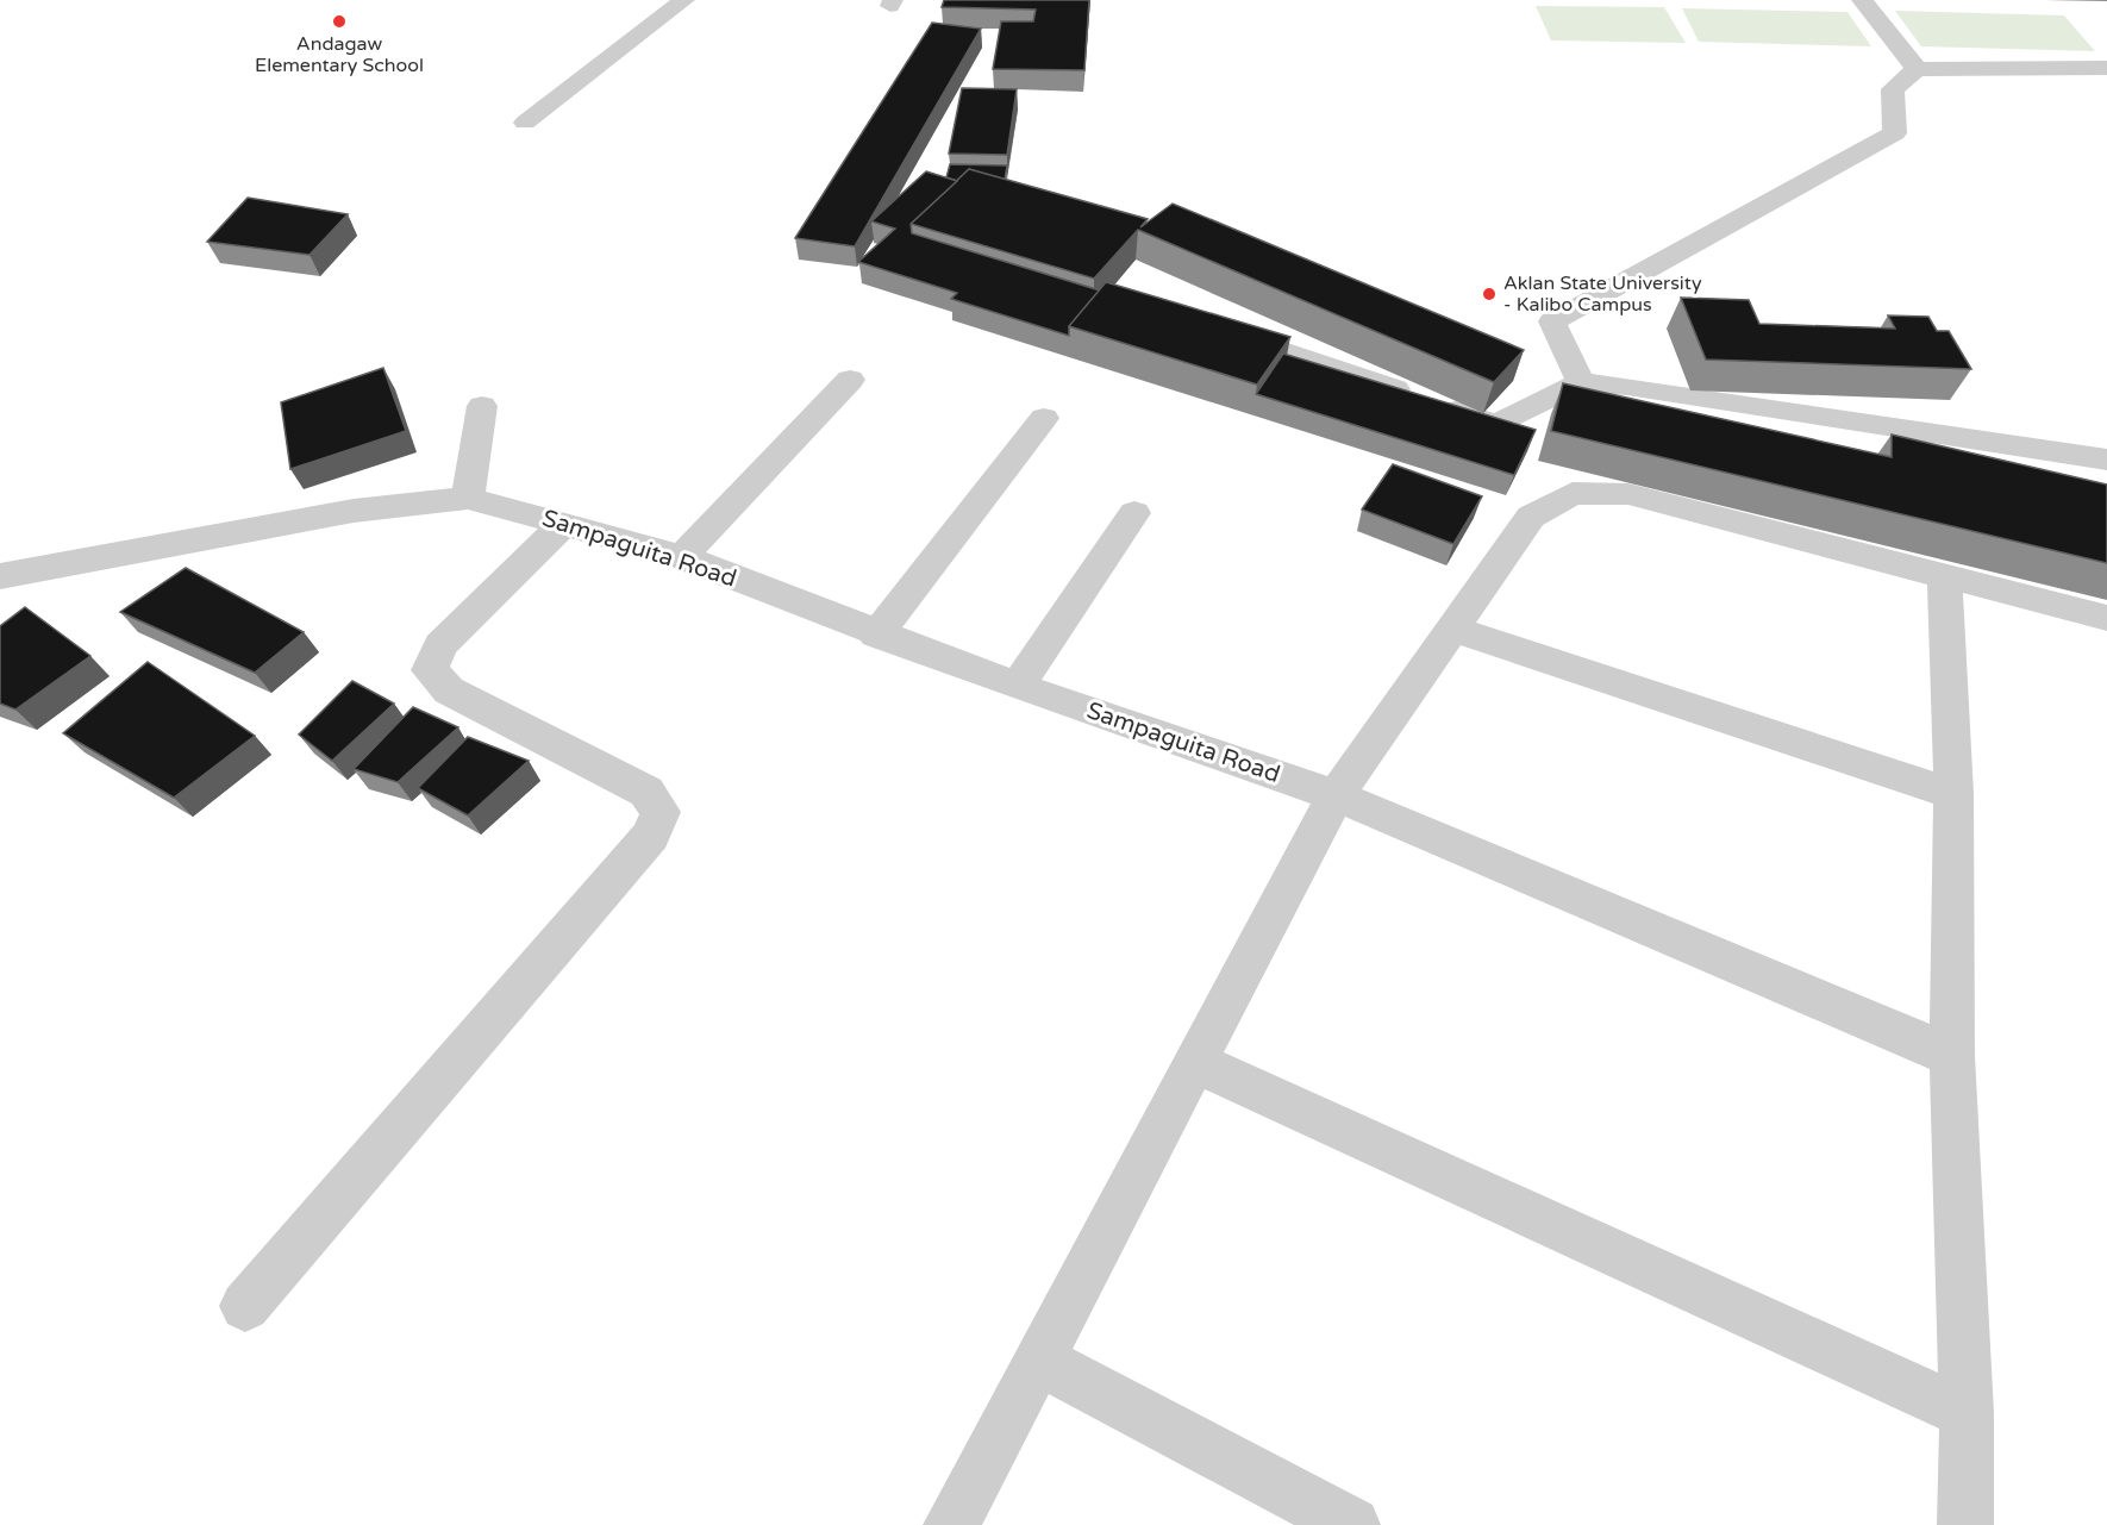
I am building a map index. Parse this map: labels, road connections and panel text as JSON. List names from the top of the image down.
{
  "streets": {
    "street": ["Sampaguita Road"]
  },
  "places": ["Andagaw Elementary School", "Aklan State University - Kalibo Campus"]
}
